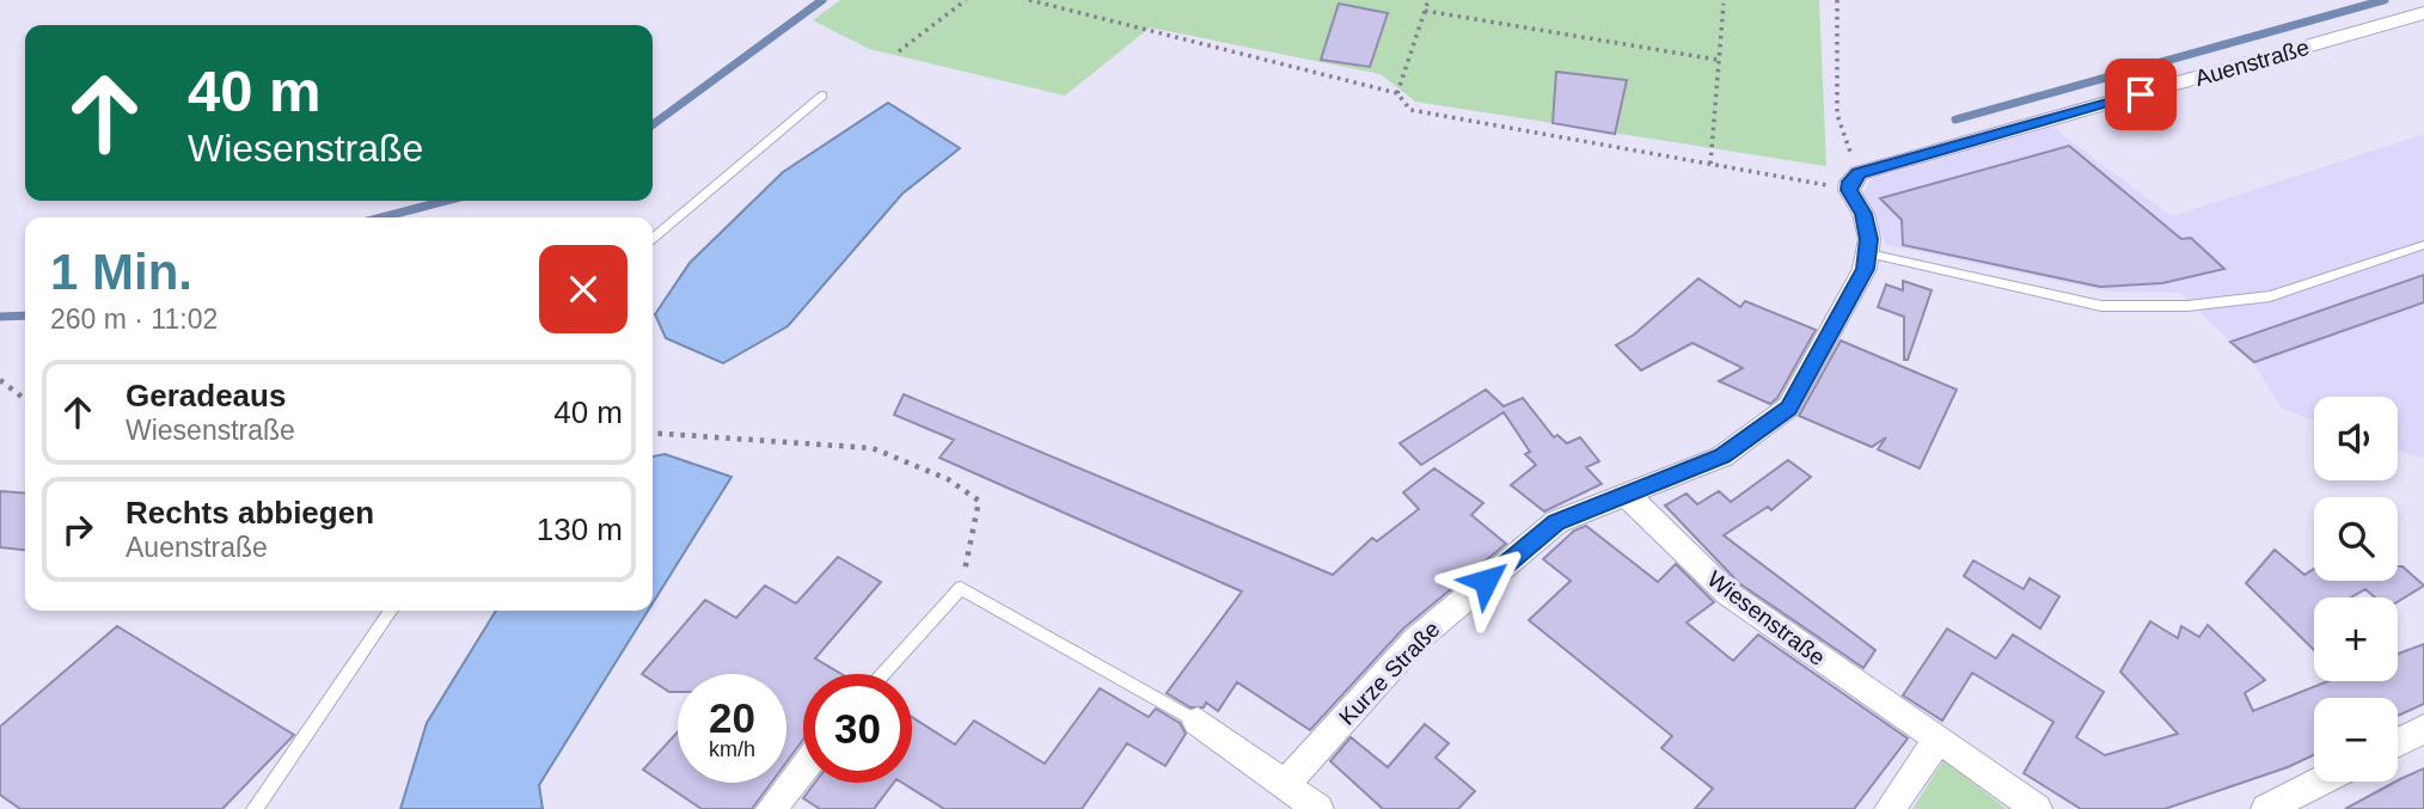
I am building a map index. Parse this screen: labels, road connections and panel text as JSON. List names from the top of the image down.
{
  "streets": {
    "street": ["Auenstraße", "Wiesenstraße", "Kurze Straße"]
  },
  "crossings": [
    ["Wiesenstraße", "Kurze Straße"]
  ],
  "page": {
    "turn": ["40 m", "Wiesenstraße"],
    "heading": ["1 Min.", "260 m · 11:02"],
    "list": [
      {
        "name": "Geradeaus",
        "note": "Wiesenstraße",
        "value": "40 m"
      },
      {
        "name": "Rechts abbiegen",
        "note": "Auenstraße",
        "value": "130 m"
      }
    ],
    "map_buttons": ["+", "−"],
    "speed": "20 km/h",
    "limit": "30"
  }
}
